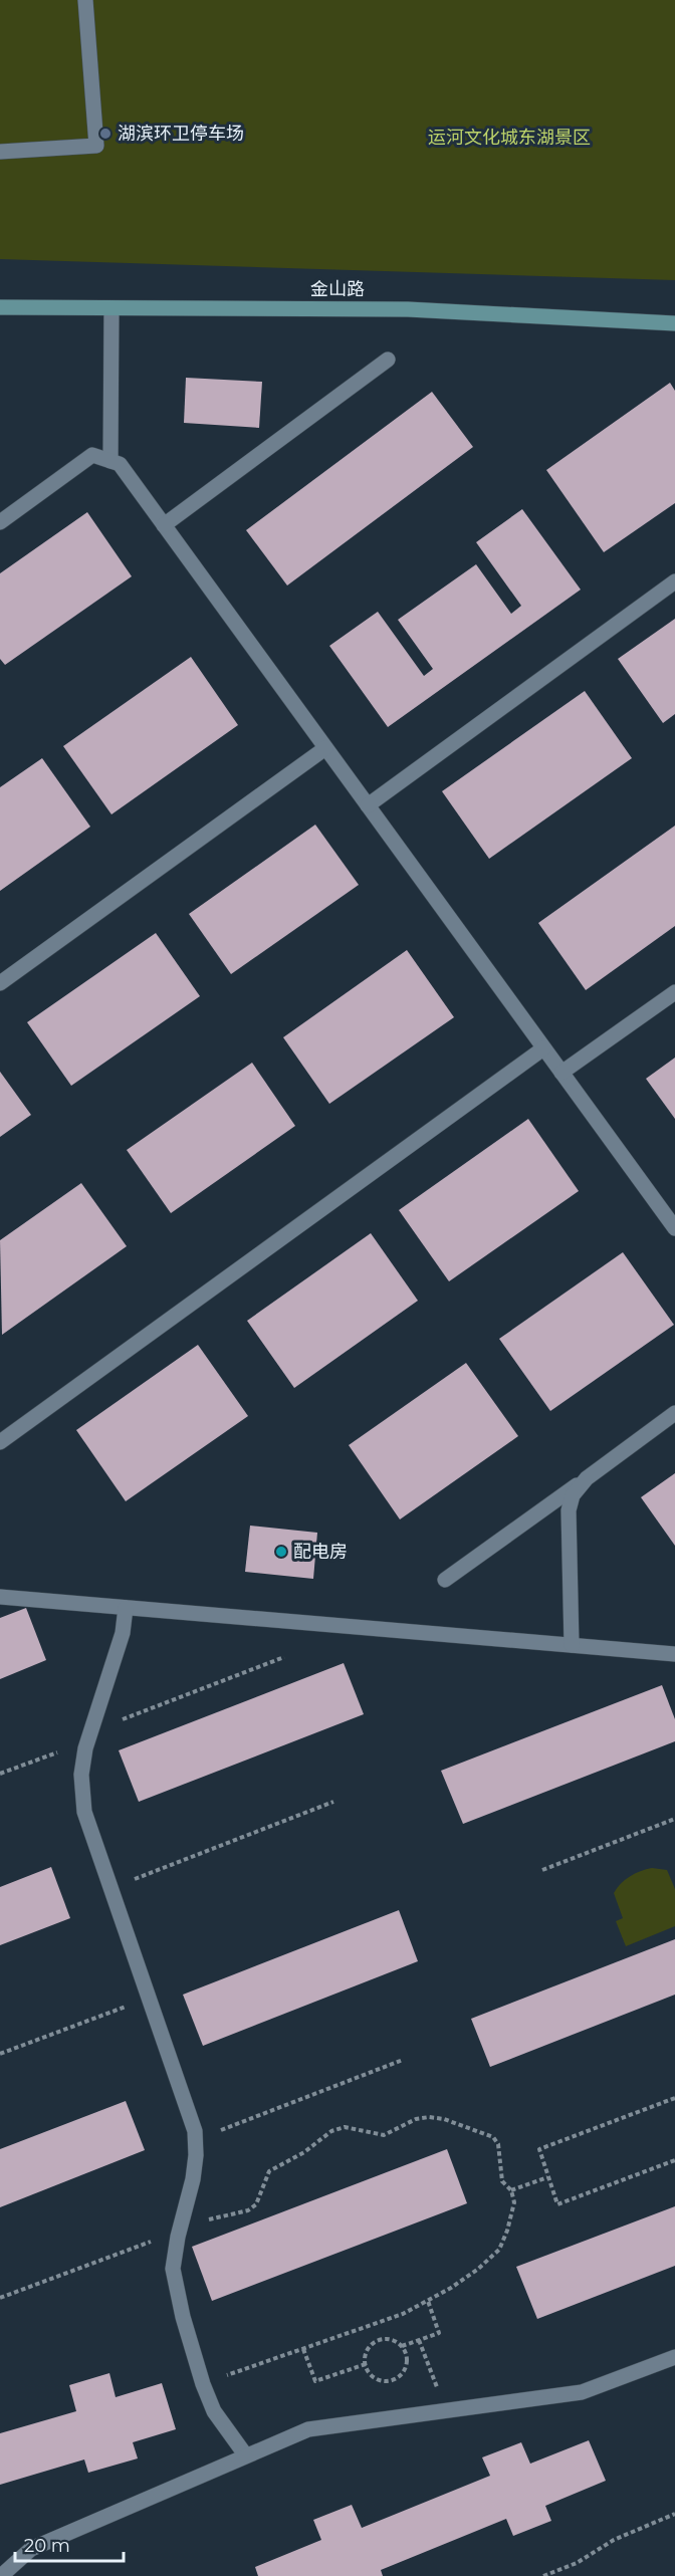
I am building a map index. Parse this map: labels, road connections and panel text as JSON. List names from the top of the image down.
{
  "streets": {
    "street": ["金山路"]
  },
  "parks": ["运河文化城东湖景区"],
  "places": ["湖滨环卫停车场", "配电房"],
  "scale_bar": "20 m"
}
